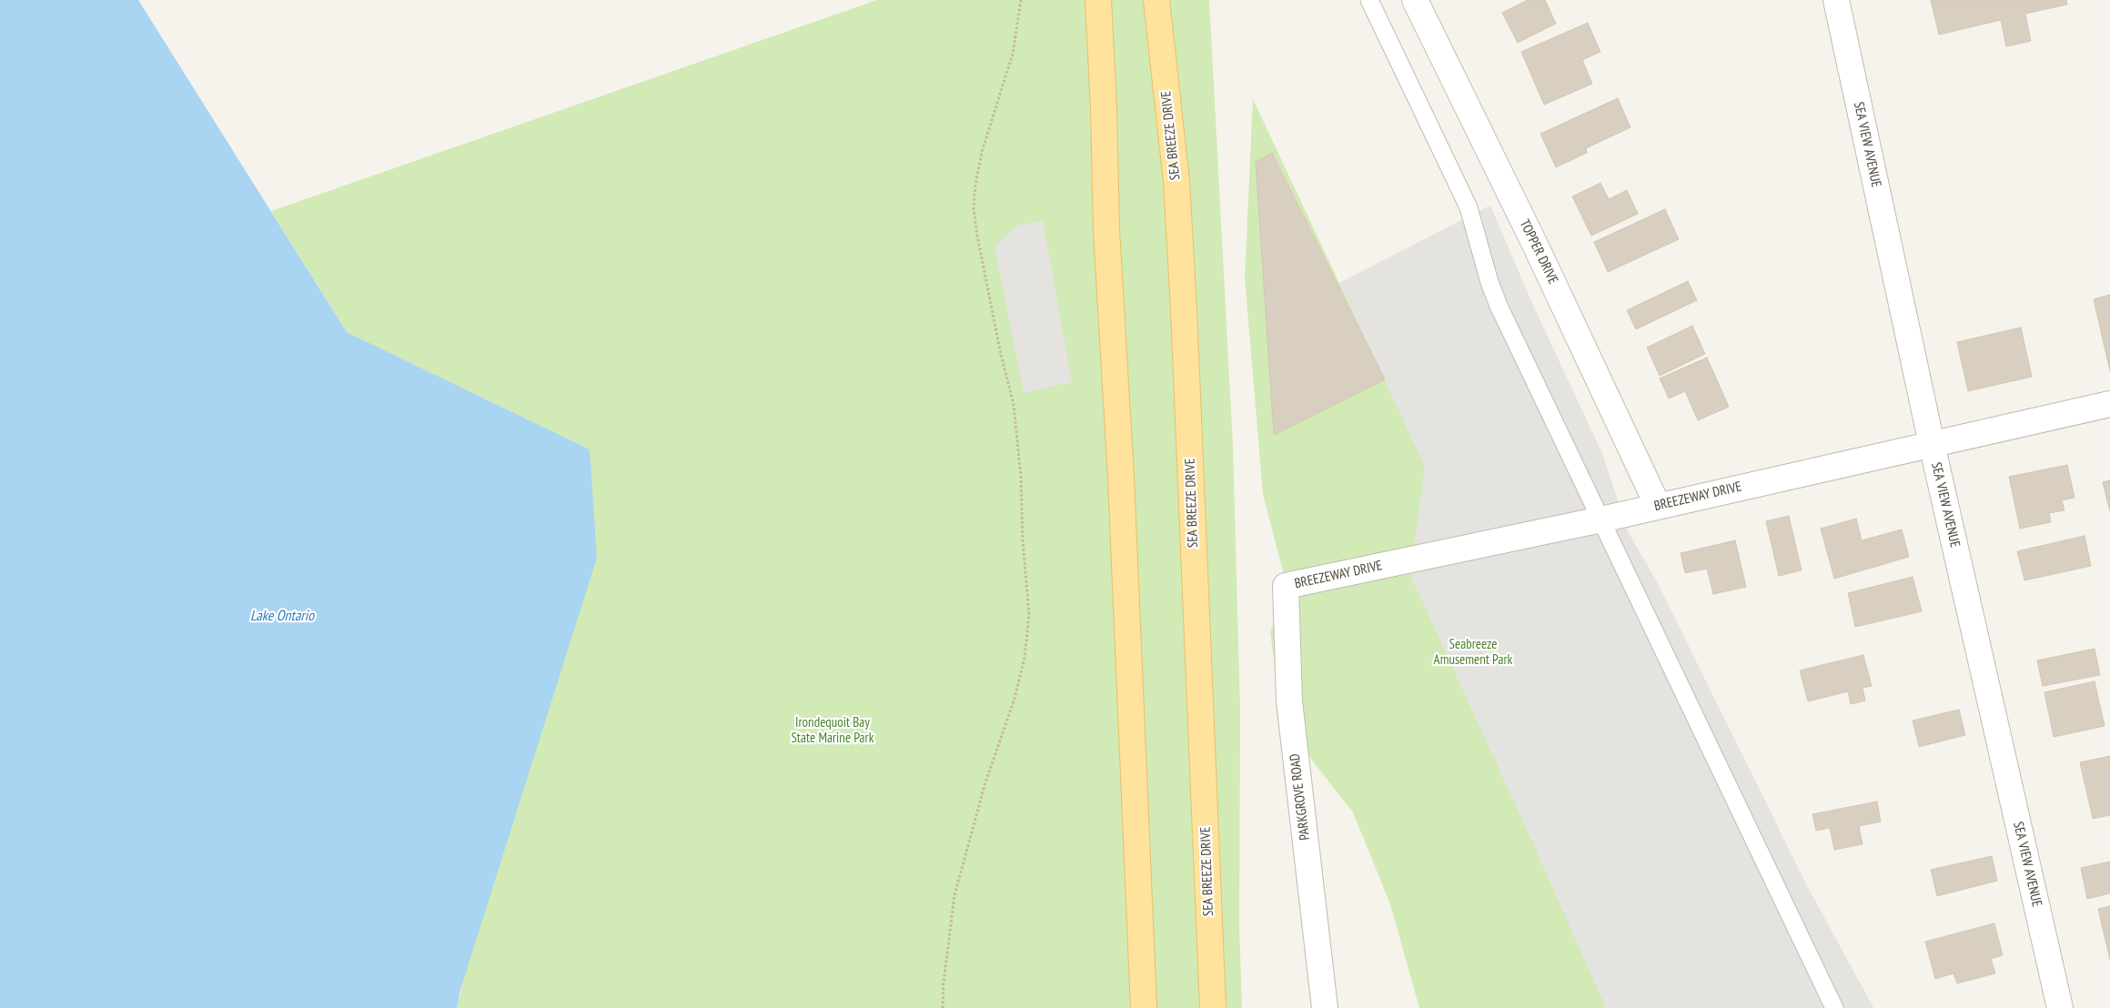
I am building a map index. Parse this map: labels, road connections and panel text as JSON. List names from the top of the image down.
{
  "streets": {
    "main road": ["SEA BREEZE DRIVE"],
    "street": [
      "SEA VIEW AVENUE",
      "TOPPER DRIVE",
      "BREEZEWAY DRIVE",
      "PARKGROVE ROAD"
    ]
  },
  "crossings": [
    ["SEA VIEW AVENUE", "BREEZEWAY DRIVE"],
    ["TOPPER DRIVE", "BREEZEWAY DRIVE"],
    ["BREEZEWAY DRIVE", "PARKGROVE ROAD"]
  ],
  "water": ["Lake Ontario"],
  "parks": ["Seabreeze Amusement Park", "Irondequoit Bay State Marine Park"]
}
